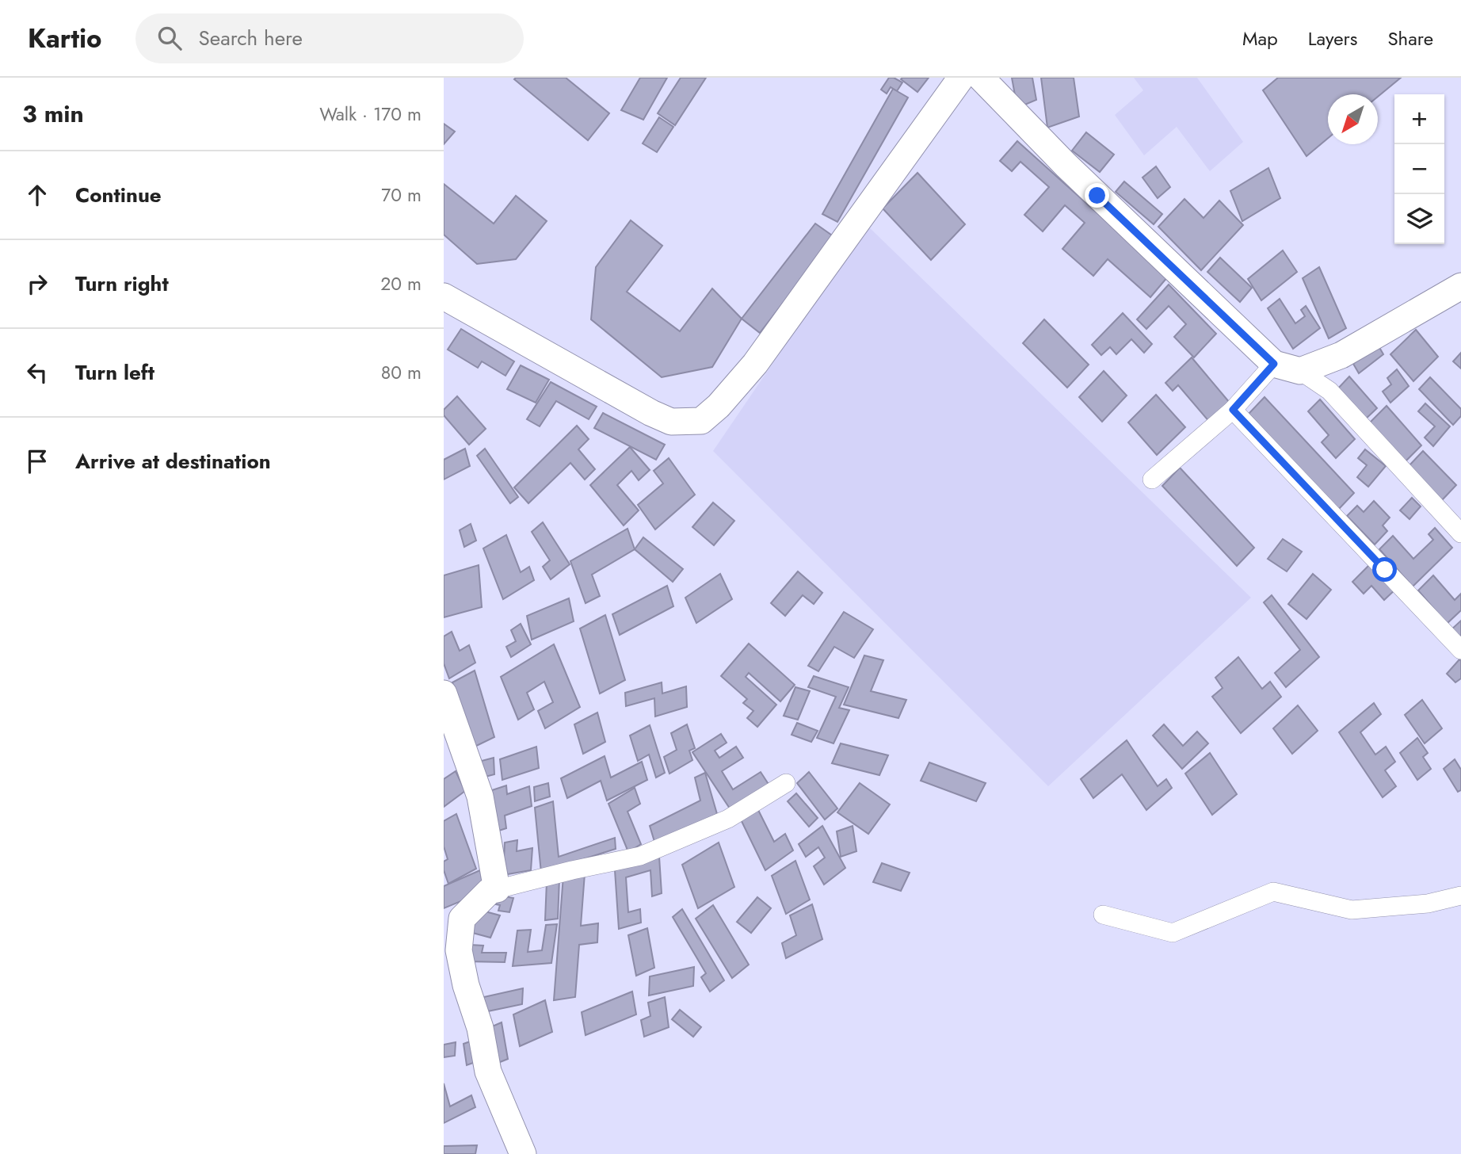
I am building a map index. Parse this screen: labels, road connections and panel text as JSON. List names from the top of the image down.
{
  "north": "bottom left",
  "page": {
    "header": "Kartio",
    "search": "Search here",
    "nav": ["Map", "Layers", "Share"],
    "heading": ["3 min", "Walk · 170 m"],
    "map_buttons": ["+", "−"],
    "list": [
      ["Continue", "70 m"],
      ["Turn right", "20 m"],
      ["Turn left", "80 m"],
      "Arrive at destination"
    ]
  }
}
